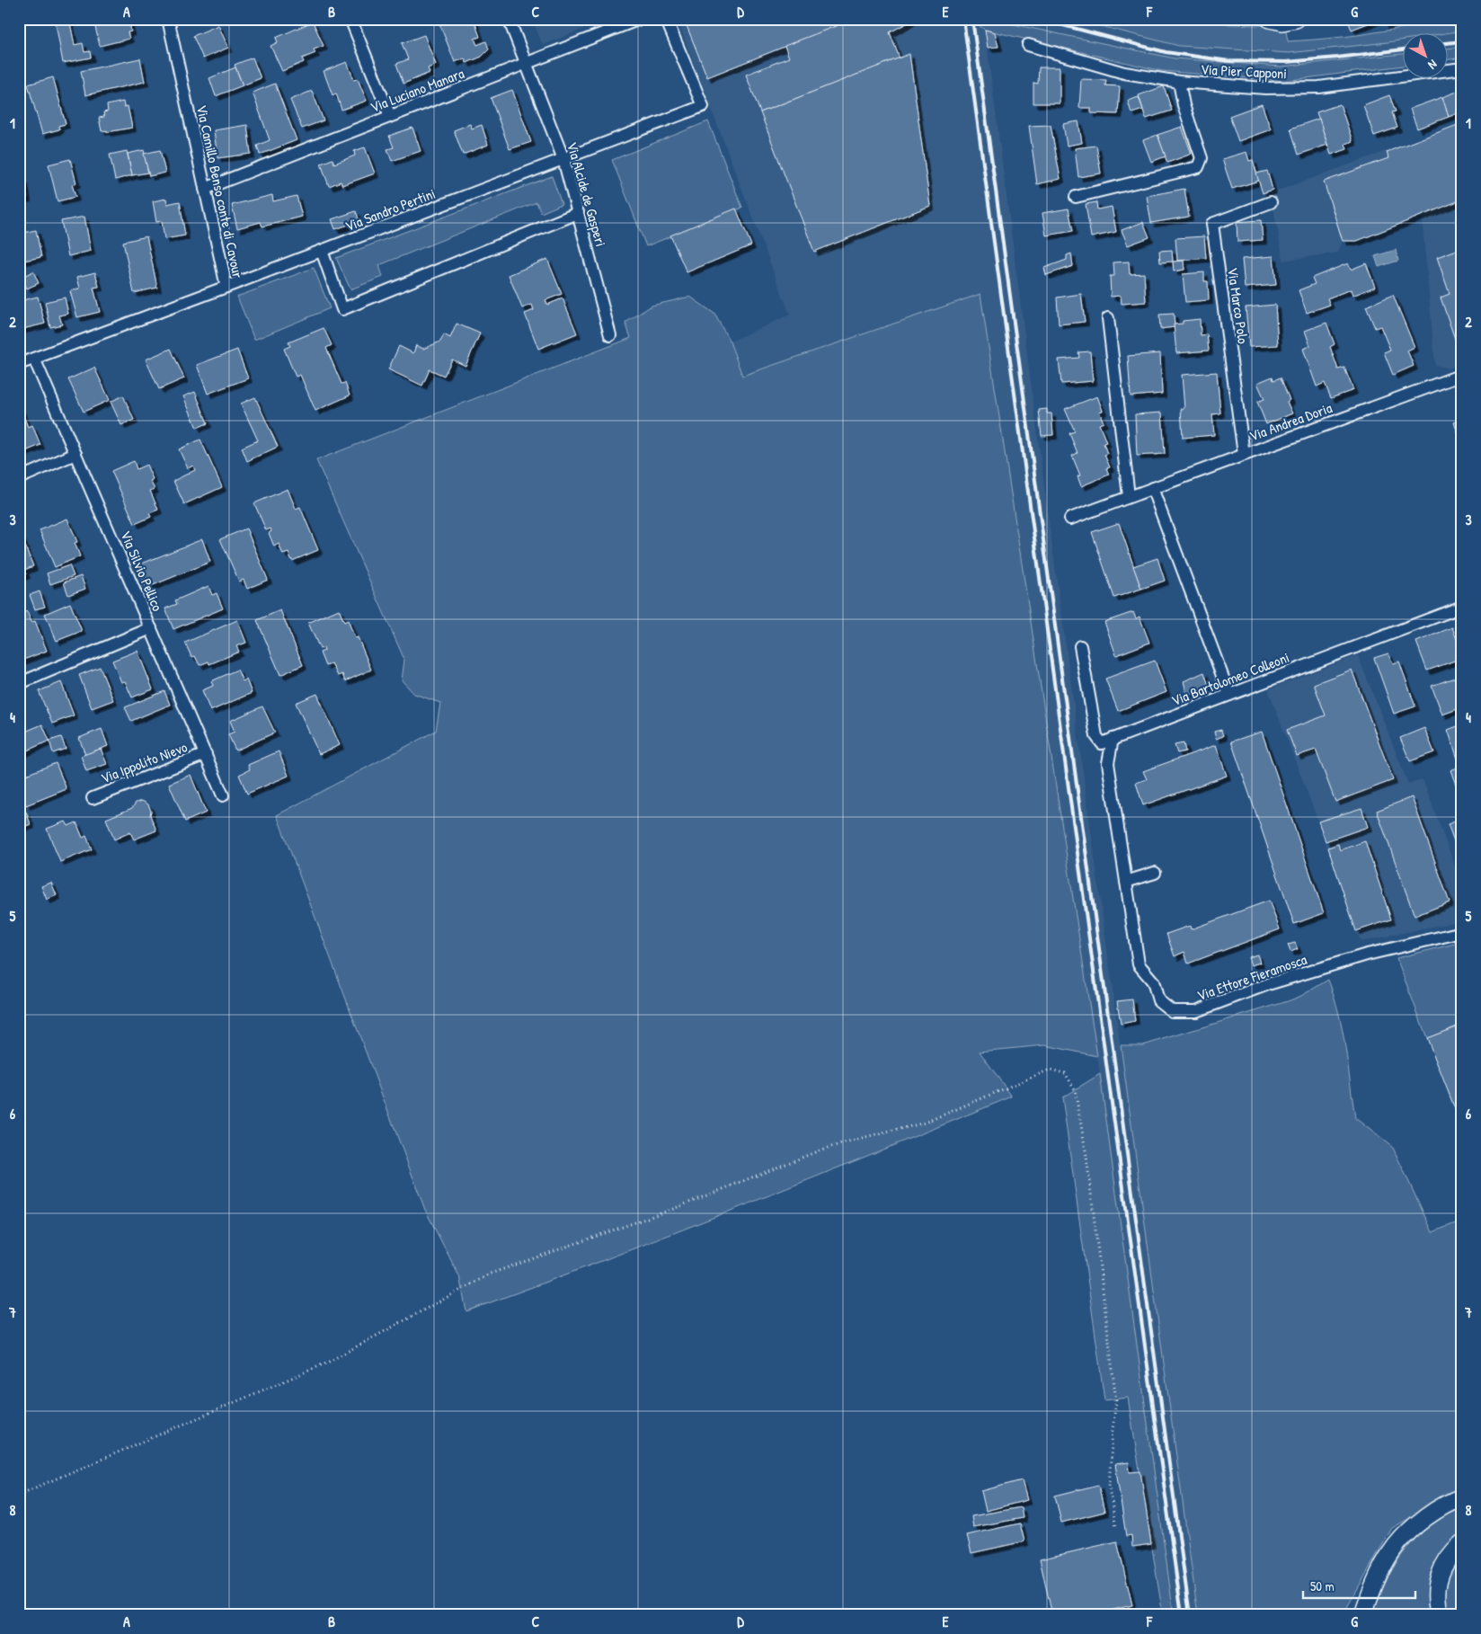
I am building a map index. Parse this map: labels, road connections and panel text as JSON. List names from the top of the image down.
{
  "streets": {
    "street": [
      "Via Pier Capponi",
      "Via Luciano Manara",
      "Via Camillo Benso conte di Cavour",
      "Via Alcide de Gasperi",
      "Via Sandro Pertini",
      "Via Marco Polo",
      "Via Andrea Doria",
      "Via Silvio Pellico",
      "Via Bartolomeo Colleoni",
      "Via Ippolito Nievo",
      "Via Ettore Fieramosca"
    ]
  },
  "crossings": [
    ["Via Luciano Manara", "Via Camillo Benso conte di Cavour"],
    ["Via Luciano Manara", "Via Alcide de Gasperi"],
    ["Via Camillo Benso conte di Cavour", "Via Sandro Pertini"],
    ["Via Camillo Benso conte di Cavour", "Via Silvio Pellico"],
    ["Via Alcide de Gasperi", "Via Sandro Pertini"],
    ["Via Marco Polo", "Via Andrea Doria"],
    ["Via Silvio Pellico", "Via Ippolito Nievo"],
    ["Via Bartolomeo Colleoni", "Via Ettore Fieramosca"]
  ],
  "scale_bar": "50 m",
  "north": "bottom right",
  "grid": {
    "columns": [
      "A",
      "B",
      "C",
      "D",
      "E",
      "F",
      "G"
    ],
    "rows": [
      "1",
      "2",
      "3",
      "4",
      "5",
      "6",
      "7",
      "8"
    ]
  }
}
